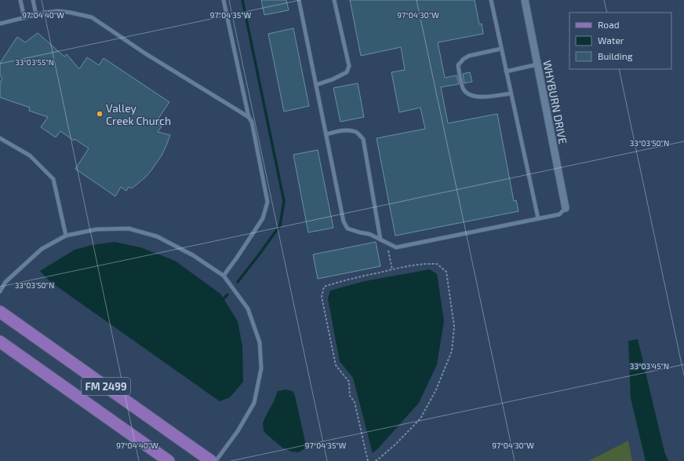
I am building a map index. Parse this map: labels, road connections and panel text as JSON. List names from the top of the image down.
{
  "streets": {
    "main road": ["FM 2499"],
    "street": ["WHYBURN DRIVE"]
  },
  "places": ["Valley Creek Church"],
  "legend": ["Road", "Water", "Building"],
  "coordinates": [
    "97°04'40\"W",
    "97°04'35\"W",
    "97°04'30\"W",
    "33°03'55\"N",
    "33°03'50\"N",
    "33°03'45\"N"
  ]
}
